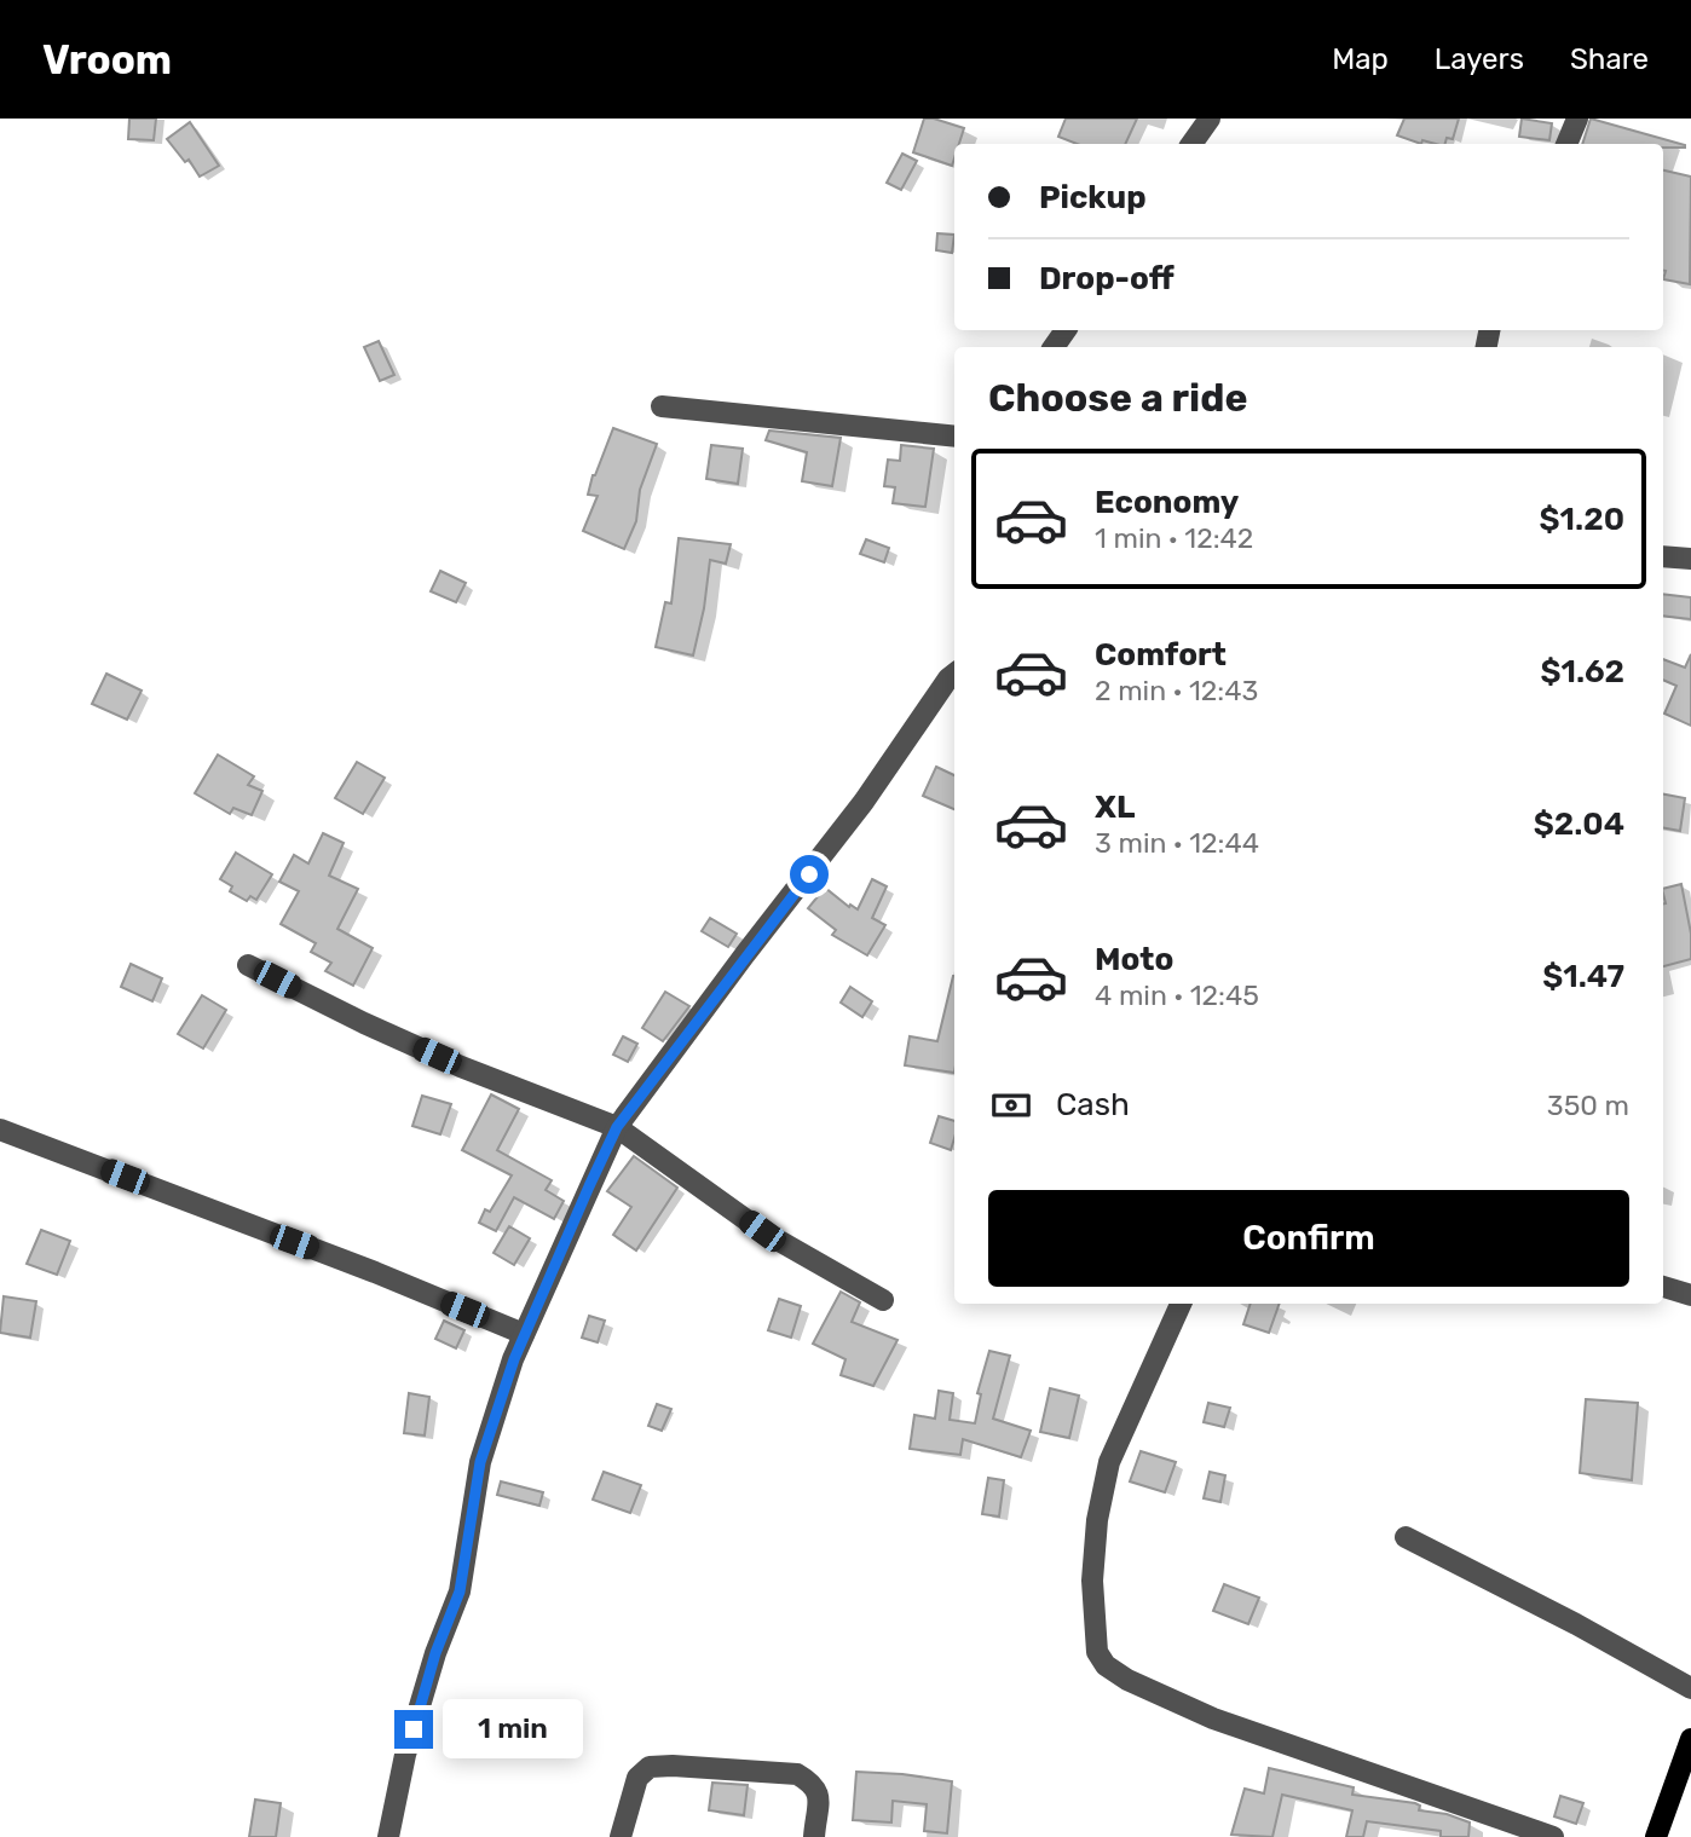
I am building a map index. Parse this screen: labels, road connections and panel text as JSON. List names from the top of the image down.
{
  "page": {
    "header": "Vroom",
    "nav": ["Map", "Layers", "Share"],
    "banner": ["Pickup", "Drop-off"],
    "heading": "Choose a ride",
    "list": [
      {
        "name": "Economy",
        "note": "1 min · 12:42",
        "value": "$1.20"
      },
      {
        "name": "Comfort",
        "note": "2 min · 12:43",
        "value": "$1.62"
      },
      {
        "name": "XL",
        "note": "3 min · 12:44",
        "value": "$2.04"
      },
      {
        "name": "Moto",
        "note": "4 min · 12:45",
        "value": "$1.47"
      }
    ],
    "pay": ["Cash", "350 m"],
    "buttons": "Confirm",
    "bubble": "1 min"
  }
}
